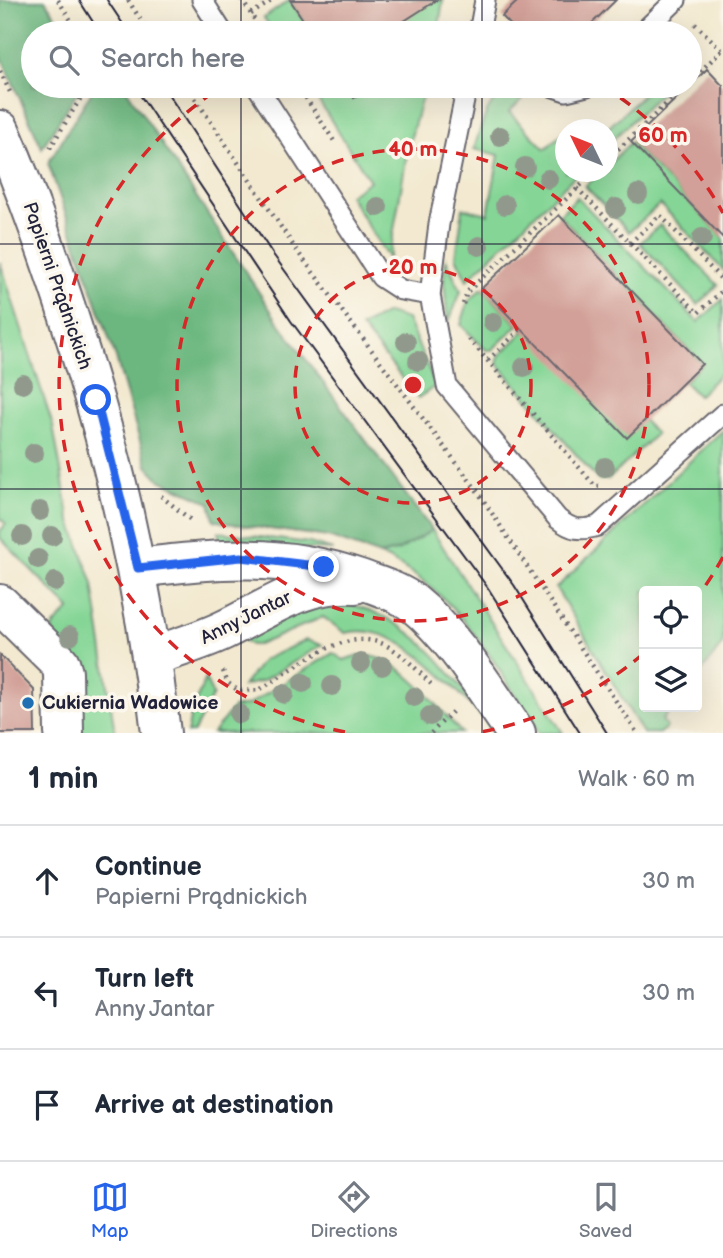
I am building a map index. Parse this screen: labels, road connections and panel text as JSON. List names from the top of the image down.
{
  "streets": {
    "street": ["Papierni Prądnickich", "Anny Jantar"]
  },
  "crossings": [
    ["Papierni Prądnickich", "Anny Jantar"]
  ],
  "places": ["Cukiernia Wadowice"],
  "north": "top left",
  "page": {
    "search": "Search here",
    "heading": ["1 min", "Walk · 60 m"],
    "list": [
      ["Continue", "Papierni Prądnickich", "30 m"],
      ["Turn left", "Anny Jantar", "30 m"],
      "Arrive at destination"
    ],
    "nav": ["Map", "Directions", "Saved"]
  },
  "rings": ["60 m", "40 m", "20 m"]
}
